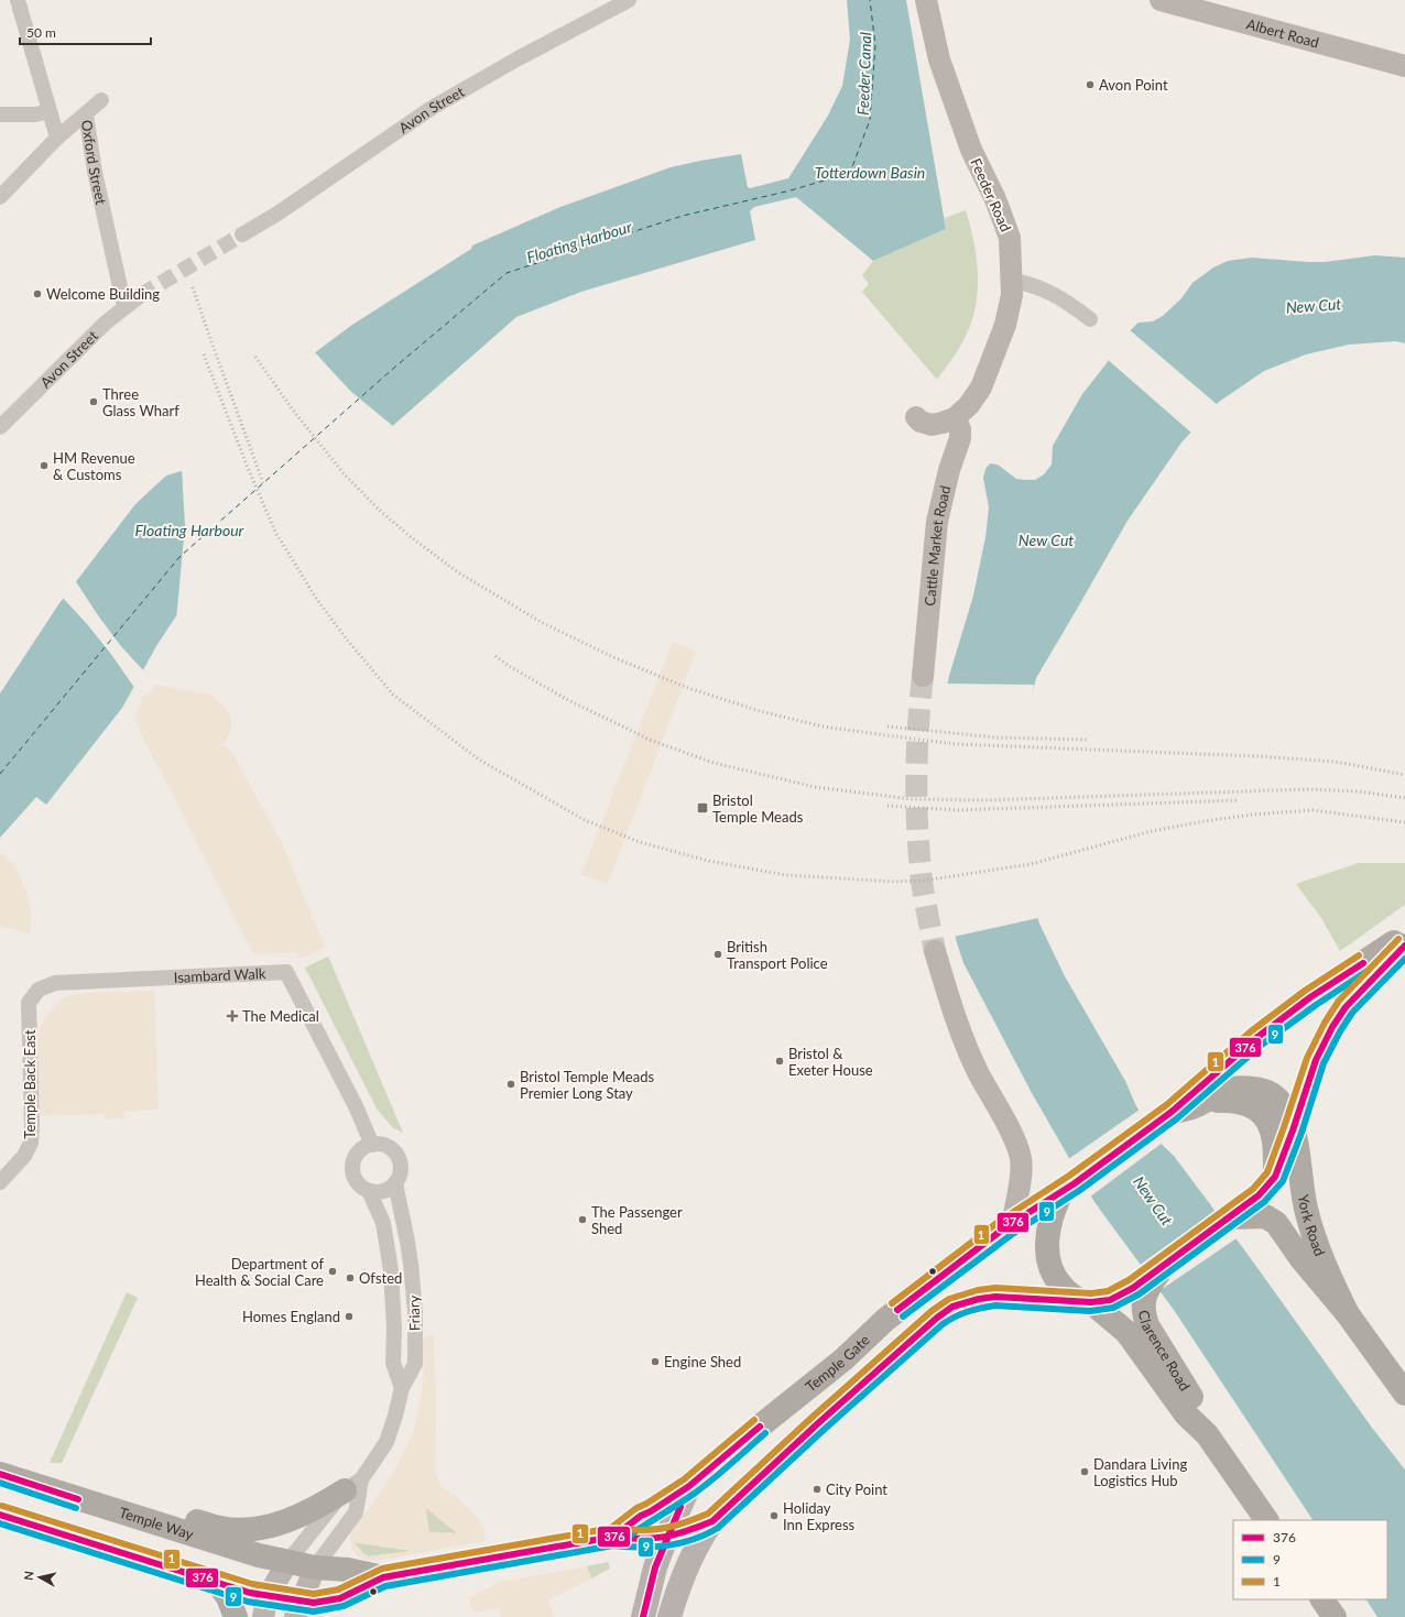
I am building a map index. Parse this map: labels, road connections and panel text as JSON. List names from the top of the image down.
{
  "streets": {
    "highway": [
      "York Road",
      "Clarence Road",
      "Temple Gate",
      "Temple Way"
    ],
    "street": [
      "Albert Road",
      "Avon Street",
      "Oxford Street",
      "Feeder Road",
      "Cattle Market Road",
      "Isambard Walk",
      "Temple Back East",
      "Friary"
    ]
  },
  "crossings": [
    ["Avon Street", "Oxford Street"],
    ["Feeder Road", "Cattle Market Road"],
    ["Isambard Walk", "Temple Back East"],
    ["Isambard Walk", "Friary"],
    ["York Road", "Temple Gate"],
    ["Friary", "Temple Gate"],
    ["Friary", "Temple Way"],
    ["Clarence Road", "Temple Gate"],
    ["Temple Gate", "Temple Way"]
  ],
  "water": [
    "Feeder Canal",
    "Totterdown Basin",
    "Floating Harbour",
    "New Cut"
  ],
  "places": {
    "other": [
      "Avon Point",
      "Welcome Building",
      "Three Glass Wharf",
      "HM Revenue & Customs",
      "British Transport Police",
      "Bristol & Exeter House",
      "Bristol Temple Meads Premier Long Stay",
      "The Passenger Shed",
      "Department of Health & Social Care",
      "Ofsted",
      "Homes England",
      "Engine Shed",
      "Dandara Living Logistics Hub",
      "City Point",
      "Holiday Inn Express"
    ],
    "transit": ["Bristol Temple Meads"],
    "health": ["The Medical"]
  },
  "lines": ["transit line 1", "transit line 376", "transit line 9"],
  "legend": ["376", "9", "1"],
  "scale_bar": "50 m",
  "north": "left"
}
